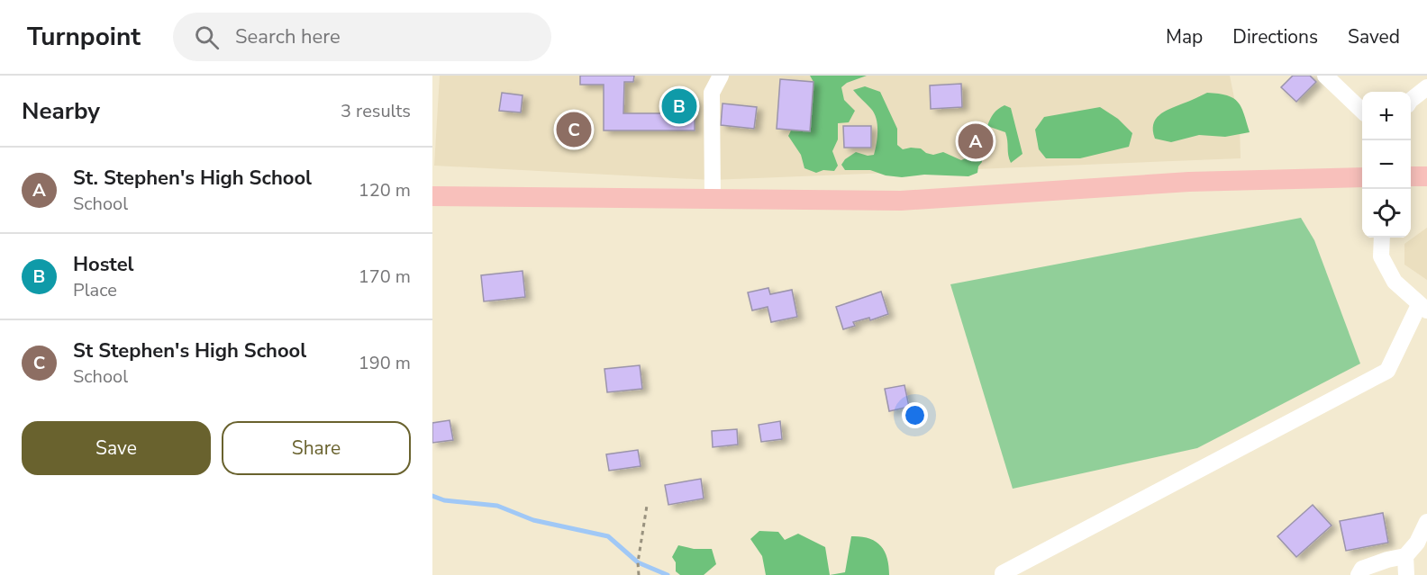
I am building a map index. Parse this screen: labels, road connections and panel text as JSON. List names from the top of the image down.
{
  "page": {
    "header": "Turnpoint",
    "search": "Search here",
    "nav": ["Map", "Directions", "Saved"],
    "heading": ["Nearby", "3 results"],
    "pins": ["B", "C", "A"],
    "map_buttons": ["+", "−"],
    "list": [
      {
        "mark": "A",
        "name": "St. Stephen's High School",
        "note": "School",
        "value": "120 m"
      },
      {
        "mark": "B",
        "name": "Hostel",
        "note": "Place",
        "value": "170 m"
      },
      {
        "mark": "C",
        "name": "St Stephen's High School",
        "note": "School",
        "value": "190 m"
      }
    ],
    "buttons": ["Save", "Share"]
  }
}
